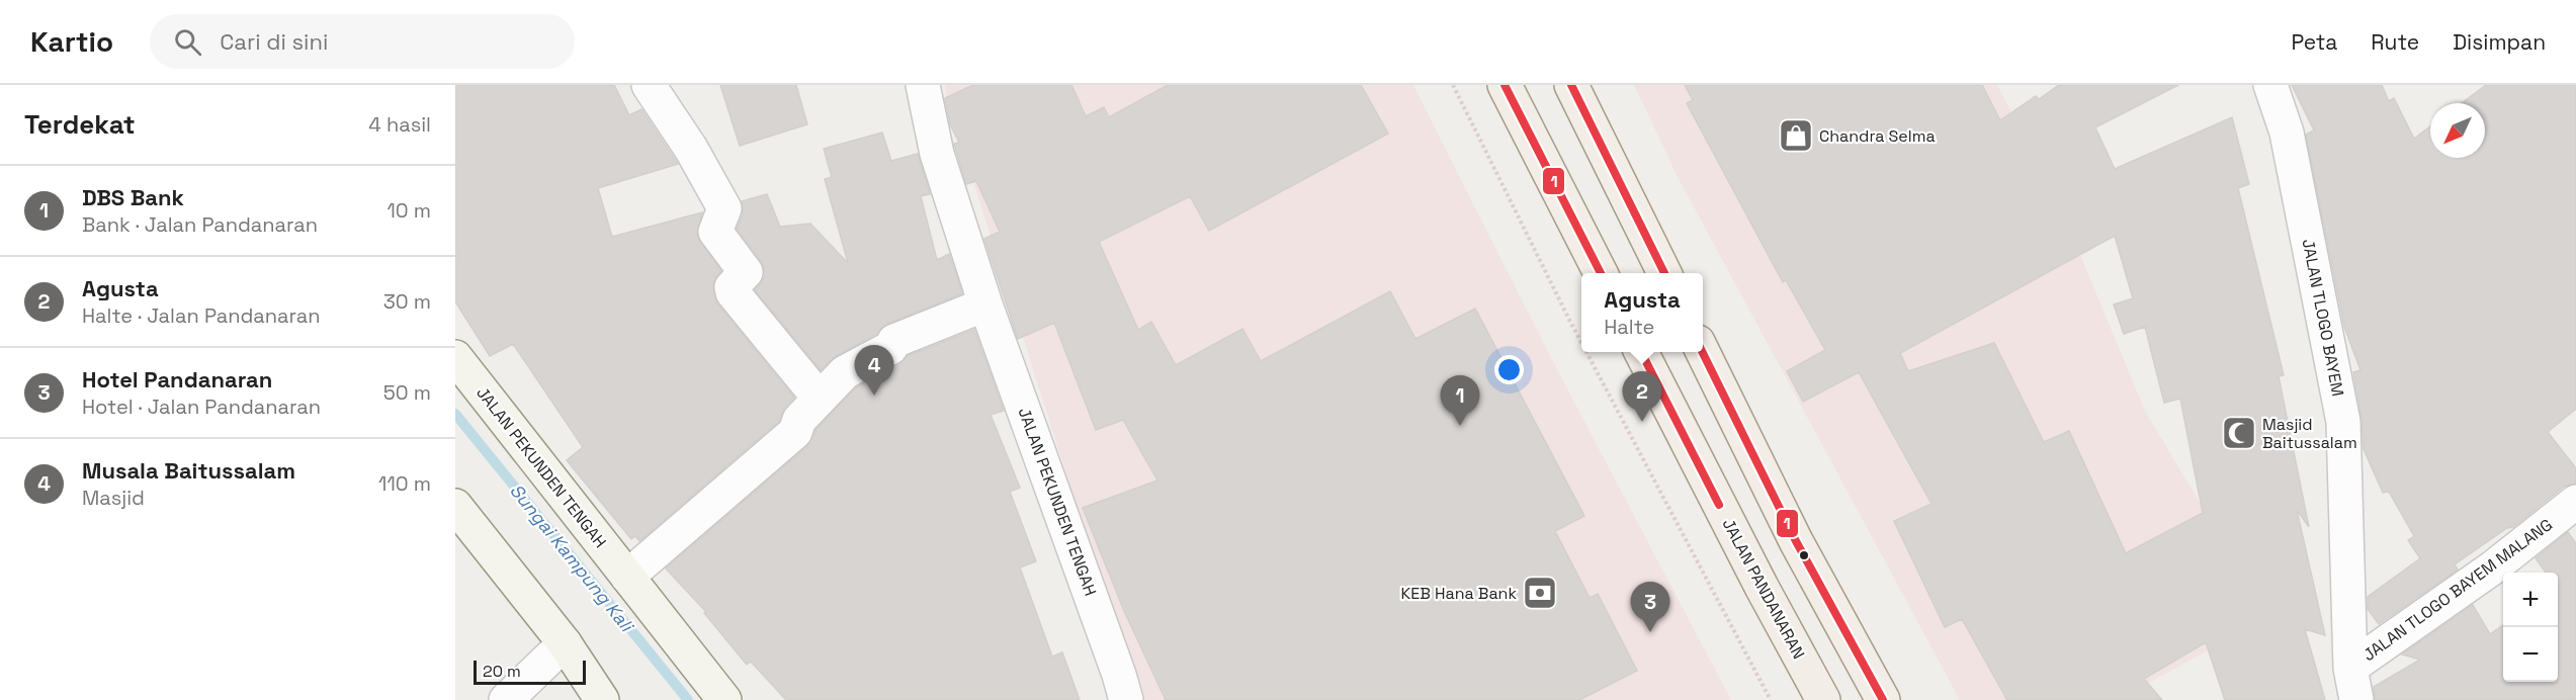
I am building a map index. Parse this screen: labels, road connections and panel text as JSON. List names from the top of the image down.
{
  "streets": {
    "main road": ["JALAN PEKUNDEN TENGAH", "JALAN PANDANARAN"],
    "street": ["JALAN TLOGO BAYEM", "JALAN TLOGO BAYEM MALANG"]
  },
  "crossings": [
    ["JALAN TLOGO BAYEM", "JALAN TLOGO BAYEM MALANG"]
  ],
  "water": ["Sungai Kampung Kali"],
  "places": {
    "shop": ["Chandra Selma"],
    "mosque": ["Masjid Baitussalam"],
    "bank": ["KEB Hana Bank"]
  },
  "lines": ["transit line 1"],
  "scale_bar": "20 m",
  "north": "bottom left",
  "page": {
    "header": "Kartio",
    "search": "Cari di sini",
    "nav": ["Peta", "Rute", "Disimpan"],
    "heading": ["Terdekat", "4 hasil"],
    "list": [
      {
        "mark": "1",
        "name": "DBS Bank",
        "note": "Bank · Jalan Pandanaran",
        "value": "10 m"
      },
      {
        "mark": "2",
        "name": "Agusta",
        "note": "Halte · Jalan Pandanaran",
        "value": "30 m"
      },
      {
        "mark": "3",
        "name": "Hotel Pandanaran",
        "note": "Hotel · Jalan Pandanaran",
        "value": "50 m"
      },
      {
        "mark": "4",
        "name": "Musala Baitussalam",
        "note": "Masjid",
        "value": "110 m"
      }
    ],
    "popup": ["Agusta", "Halte"],
    "pins": [
      "4",
      "2",
      "1",
      "3"
    ],
    "map_buttons": ["+", "−"],
    "scale": "20 m"
  }
}
